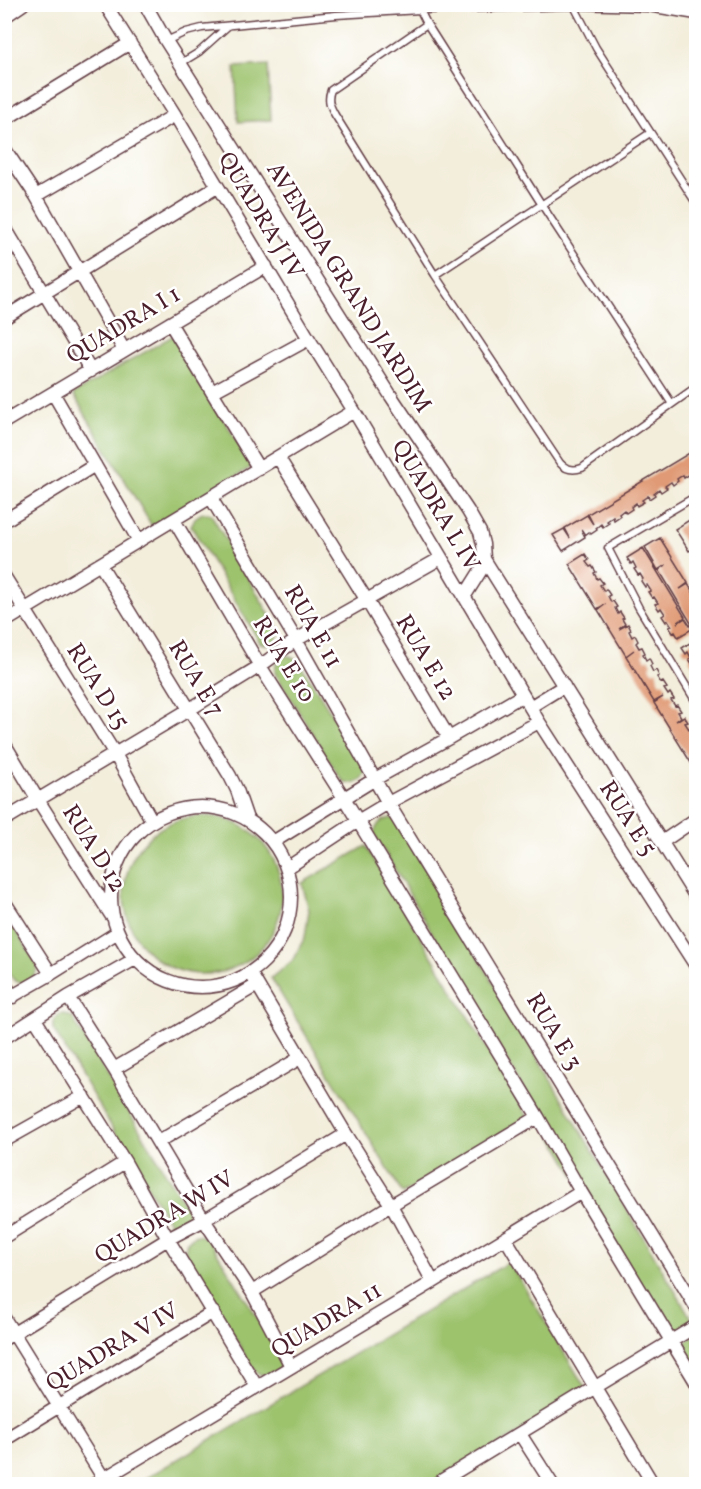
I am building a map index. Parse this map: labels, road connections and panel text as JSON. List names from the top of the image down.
{
  "streets": {
    "street": [
      "QUADRA J IV",
      "AVENIDA GRAND JARDIM",
      "QUADRA I 1",
      "QUADRA L IV",
      "RUA E 11",
      "RUA E 12",
      "RUA E 10",
      "RUA E 7",
      "RUA D 15",
      "RUA E 5",
      "RUA D 12",
      "RUA E 3",
      "QUADRA W IV",
      "QUADRA 11",
      "QUADRA V IV"
    ]
  },
  "crossings": [
    ["QUADRA J IV", "QUADRA I 1"],
    ["QUADRA J IV", "QUADRA L IV"],
    ["QUADRA L IV", "RUA E 5"],
    ["RUA E 11", "RUA E 3"],
    ["RUA E 10", "QUADRA 11"],
    ["RUA E 7", "RUA D 15"],
    ["RUA E 7", "RUA D 12"],
    ["RUA D 15", "RUA D 12"]
  ]
}
